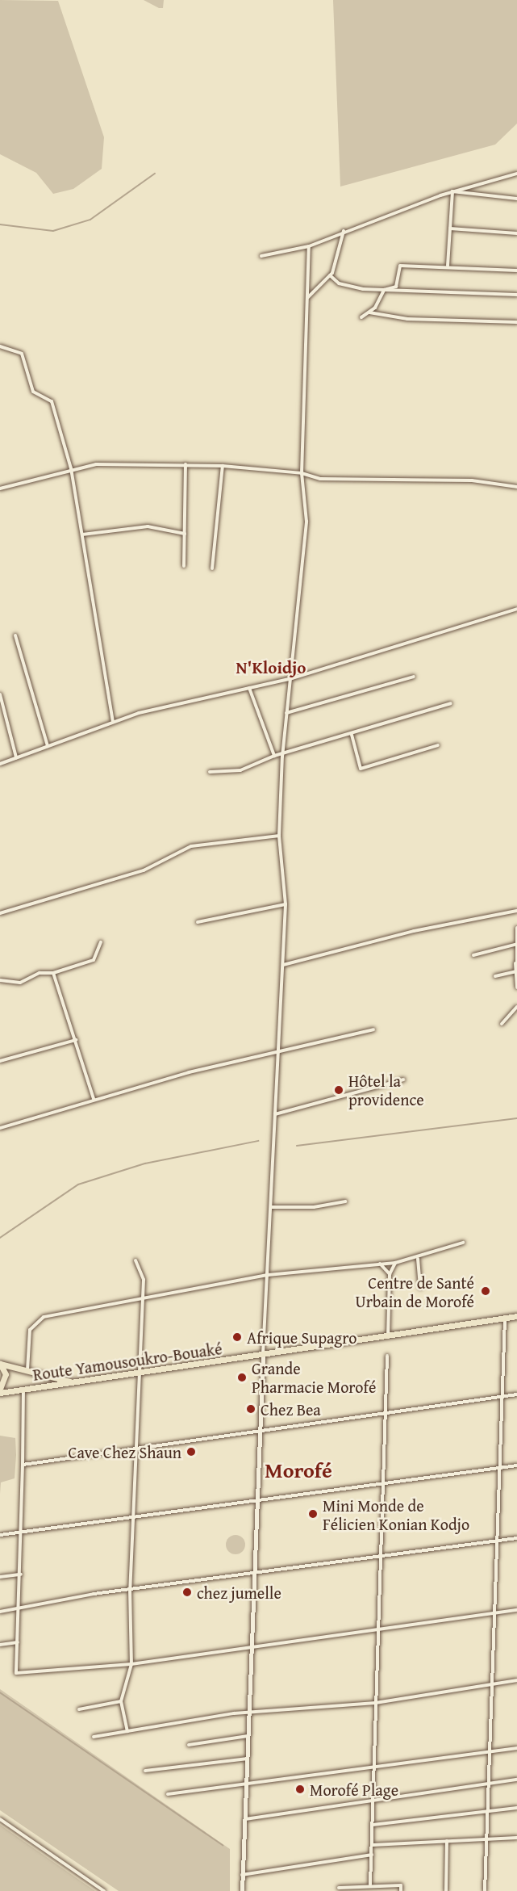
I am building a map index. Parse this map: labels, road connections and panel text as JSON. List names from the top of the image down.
{
  "streets": {
    "highway": ["Route Yamousoukro-Bouaké"]
  },
  "districts": ["N'Kloidjo", "Morofé"],
  "places": [
    "Hôtel la providence",
    "Centre de Santé Urbain de Morofé",
    "Afrique Supagro",
    "Grande Pharmacie Morofé",
    "Chez Bea",
    "Cave Chez Shaun",
    "Mini Monde de Félicien Konian Kodjo",
    "chez jumelle",
    "Morofé Plage"
  ]
}
